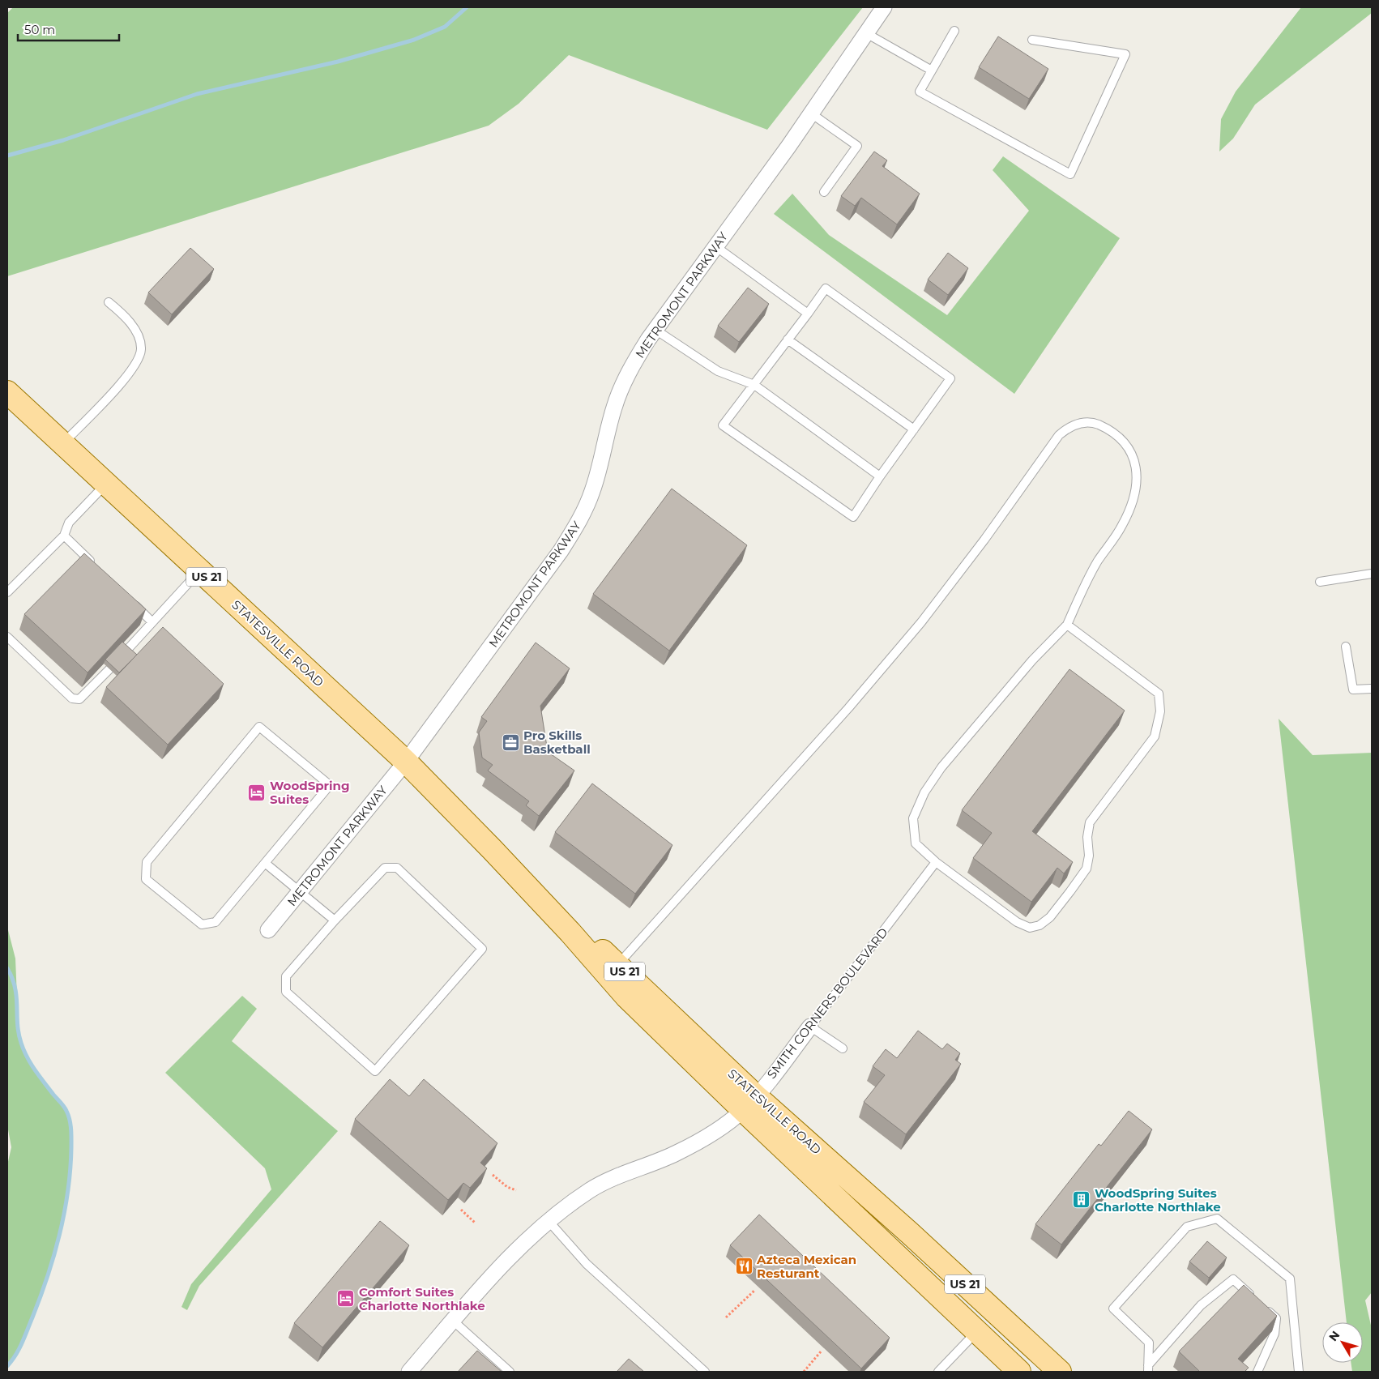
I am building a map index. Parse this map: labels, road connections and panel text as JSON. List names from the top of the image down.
{
  "streets": {
    "main road": ["US 21", "STATESVILLE ROAD"],
    "street": ["METROMONT PARKWAY", "SMITH CORNERS BOULEVARD"]
  },
  "crossings": [
    ["METROMONT PARKWAY", "STATESVILLE ROAD"],
    ["STATESVILLE ROAD", "SMITH CORNERS BOULEVARD"]
  ],
  "places": {
    "office": ["Pro Skills Basketball"],
    "hotel": ["WoodSpring Suites", "Comfort Suites Charlotte Northlake"],
    "building": ["WoodSpring Suites Charlotte Northlake"],
    "restaurant": ["Azteca Mexican Resturant"]
  },
  "scale_bar": "50 m",
  "north": "top left"
}
